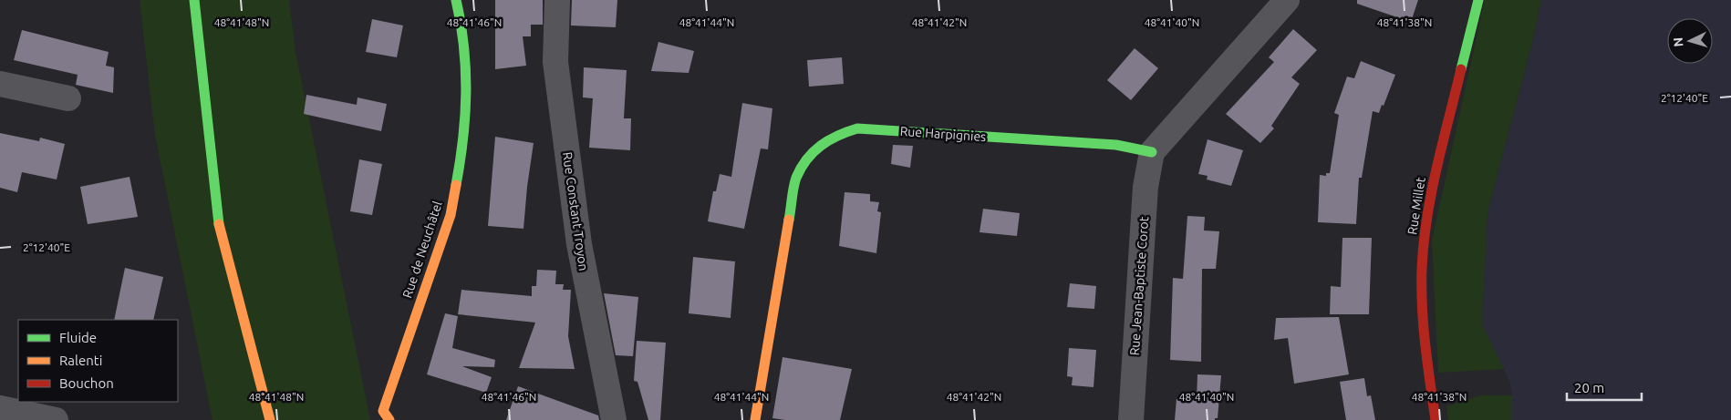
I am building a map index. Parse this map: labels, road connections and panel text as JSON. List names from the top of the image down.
{
  "streets": {
    "street": [
      "Rue Harpignies",
      "Rue Millet",
      "Rue Constant Troyon",
      "Rue de Neuchâtel",
      "Rue Jean-Baptiste Corot"
    ]
  },
  "crossings": [
    ["Rue Harpignies", "Rue Jean-Baptiste Corot"]
  ],
  "legend": ["Fluide", "Ralenti", "Bouchon"],
  "scale_bar": "20 m",
  "north": "left",
  "coordinates": [
    "48°41'48\"N",
    "48°41'46\"N",
    "48°41'44\"N",
    "48°41'42\"N",
    "48°41'40\"N",
    "48°41'38\"N",
    "2°12'40\"E"
  ]
}
